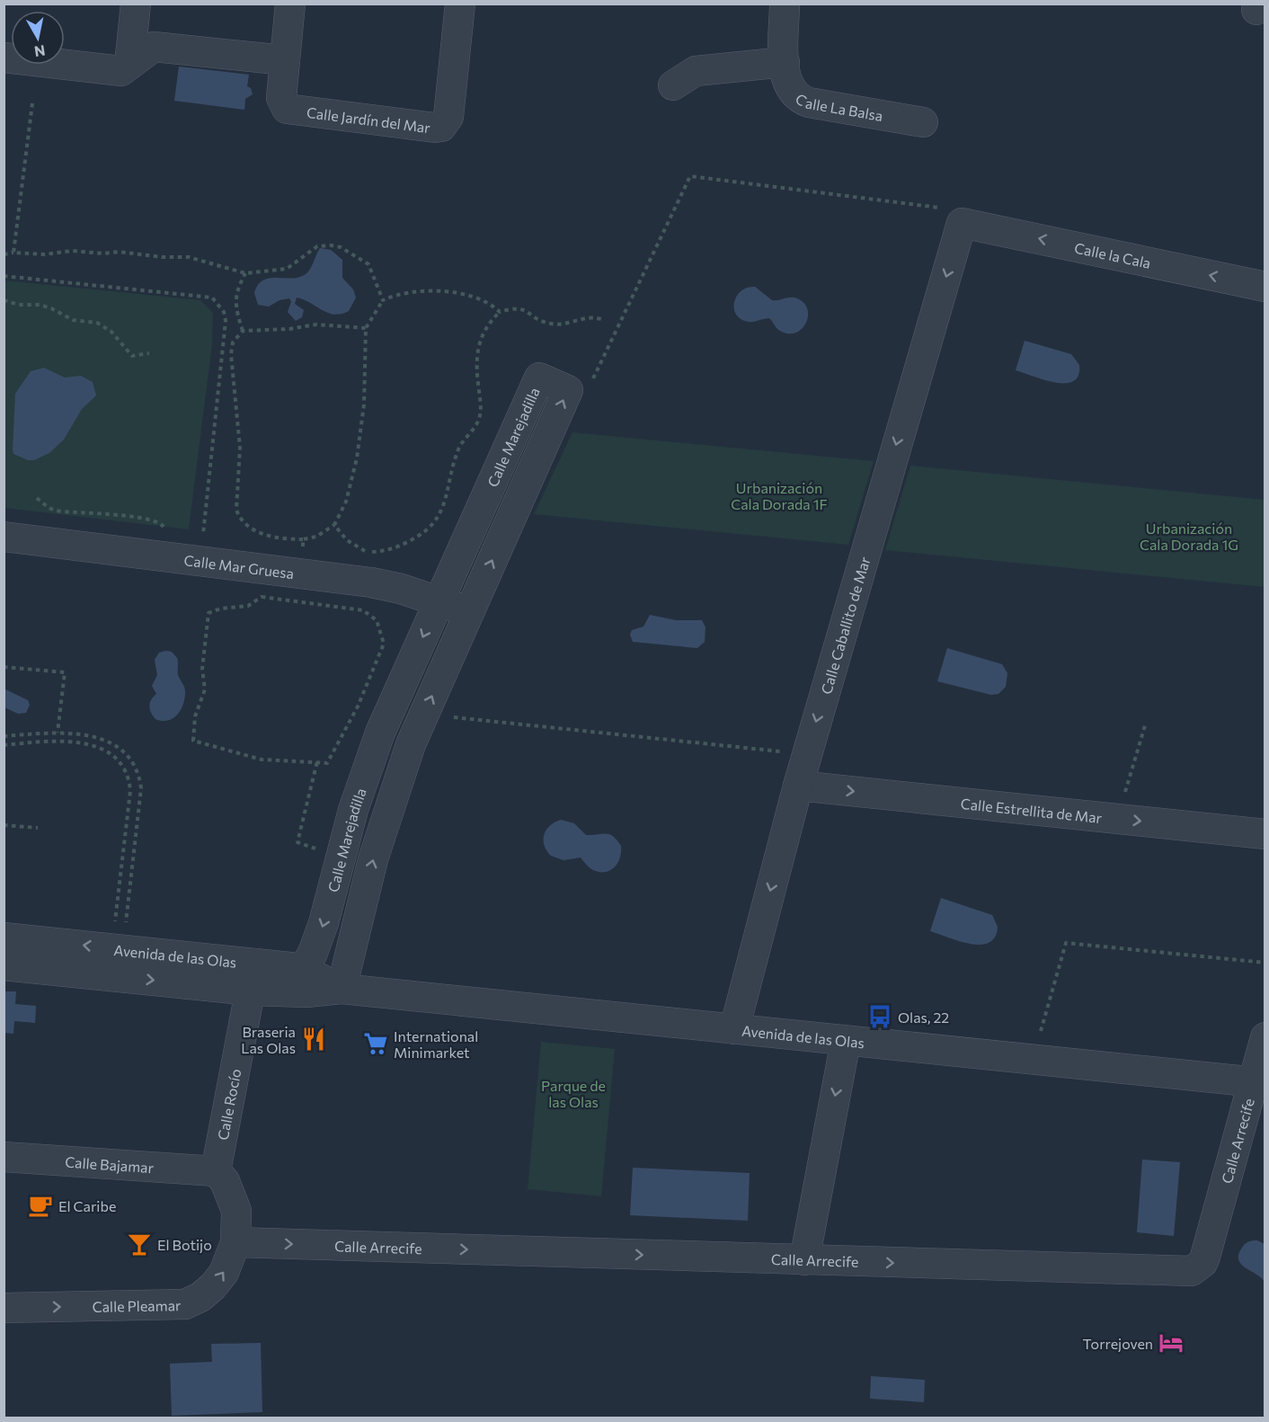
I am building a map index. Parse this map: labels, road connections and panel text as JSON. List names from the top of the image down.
{
  "streets": {
    "street": [
      "Calle La Balsa",
      "Calle Jardín del Mar",
      "Calle la Cala",
      "Calle Marejadilla",
      "Calle Mar Gruesa",
      "Calle Caballito de Mar",
      "Calle Estrellita de Mar",
      "Avenida de las Olas",
      "Calle Rocío",
      "Calle Arrecife",
      "Calle Bajamar",
      "Calle Pleamar"
    ]
  },
  "crossings": [
    ["Calle la Cala", "Calle Caballito de Mar"],
    ["Calle Marejadilla", "Calle Mar Gruesa"],
    ["Calle Marejadilla", "Avenida de las Olas"],
    ["Calle Caballito de Mar", "Calle Estrellita de Mar"],
    ["Calle Caballito de Mar", "Avenida de las Olas"],
    ["Avenida de las Olas", "Calle Rocío"],
    ["Avenida de las Olas", "Calle Arrecife"],
    ["Calle Rocío", "Calle Bajamar"],
    ["Calle Arrecife", "Calle Pleamar"]
  ],
  "one_way": [
    "Calle la Cala",
    "Calle Caballito de Mar",
    "Calle Estrellita de Mar",
    "Calle Arrecife",
    "Calle Pleamar"
  ],
  "parks": ["Urbanización Cala Dorada 1F", "Urbanización Cala Dorada 1G", "Parque de las Olas"],
  "places": {
    "bus stop": ["Olas, 22"],
    "restaurant": ["Braseria Las Olas"],
    "supermarket": ["International Minimarket"],
    "cafe": ["El Caribe"],
    "bar": ["El Botijo"],
    "hotel": ["Torrejoven"]
  },
  "north": "bottom"
}
